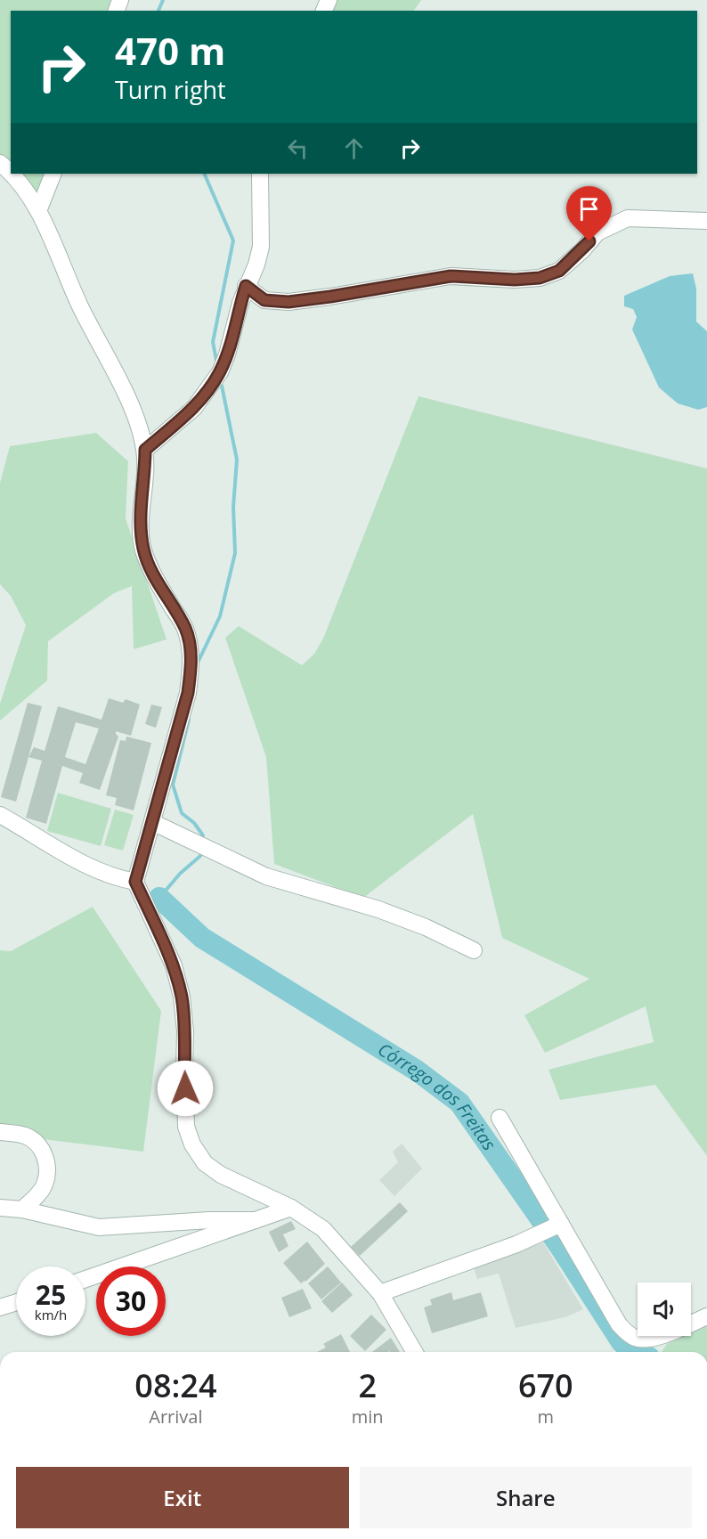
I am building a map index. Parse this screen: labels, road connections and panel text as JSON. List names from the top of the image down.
{
  "water": ["Córrego dos Freitas"],
  "page": {
    "turn": ["470 m", "Turn right"],
    "speed": "25 km/h",
    "limit": "30",
    "eta": [
      "08:24",
      "Arrival",
      "2",
      "min",
      "670",
      "m"
    ],
    "buttons": ["Exit", "Share"]
  }
}
